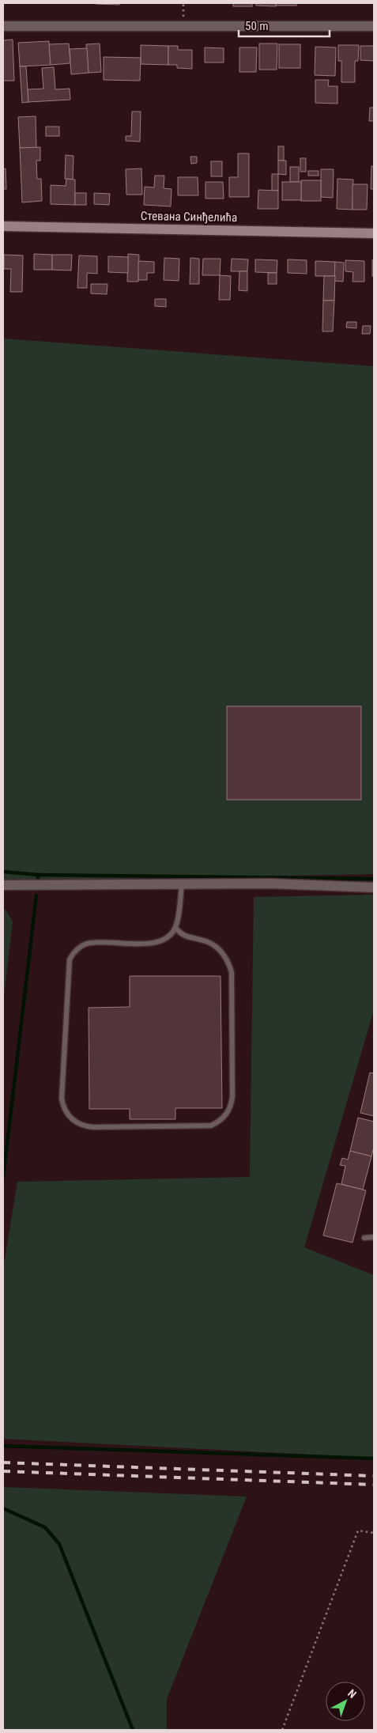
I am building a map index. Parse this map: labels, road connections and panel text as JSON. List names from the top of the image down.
{
  "streets": {
    "street": ["Стевана Синђелића"]
  },
  "scale_bar": "50 m",
  "north": "top right"
}
